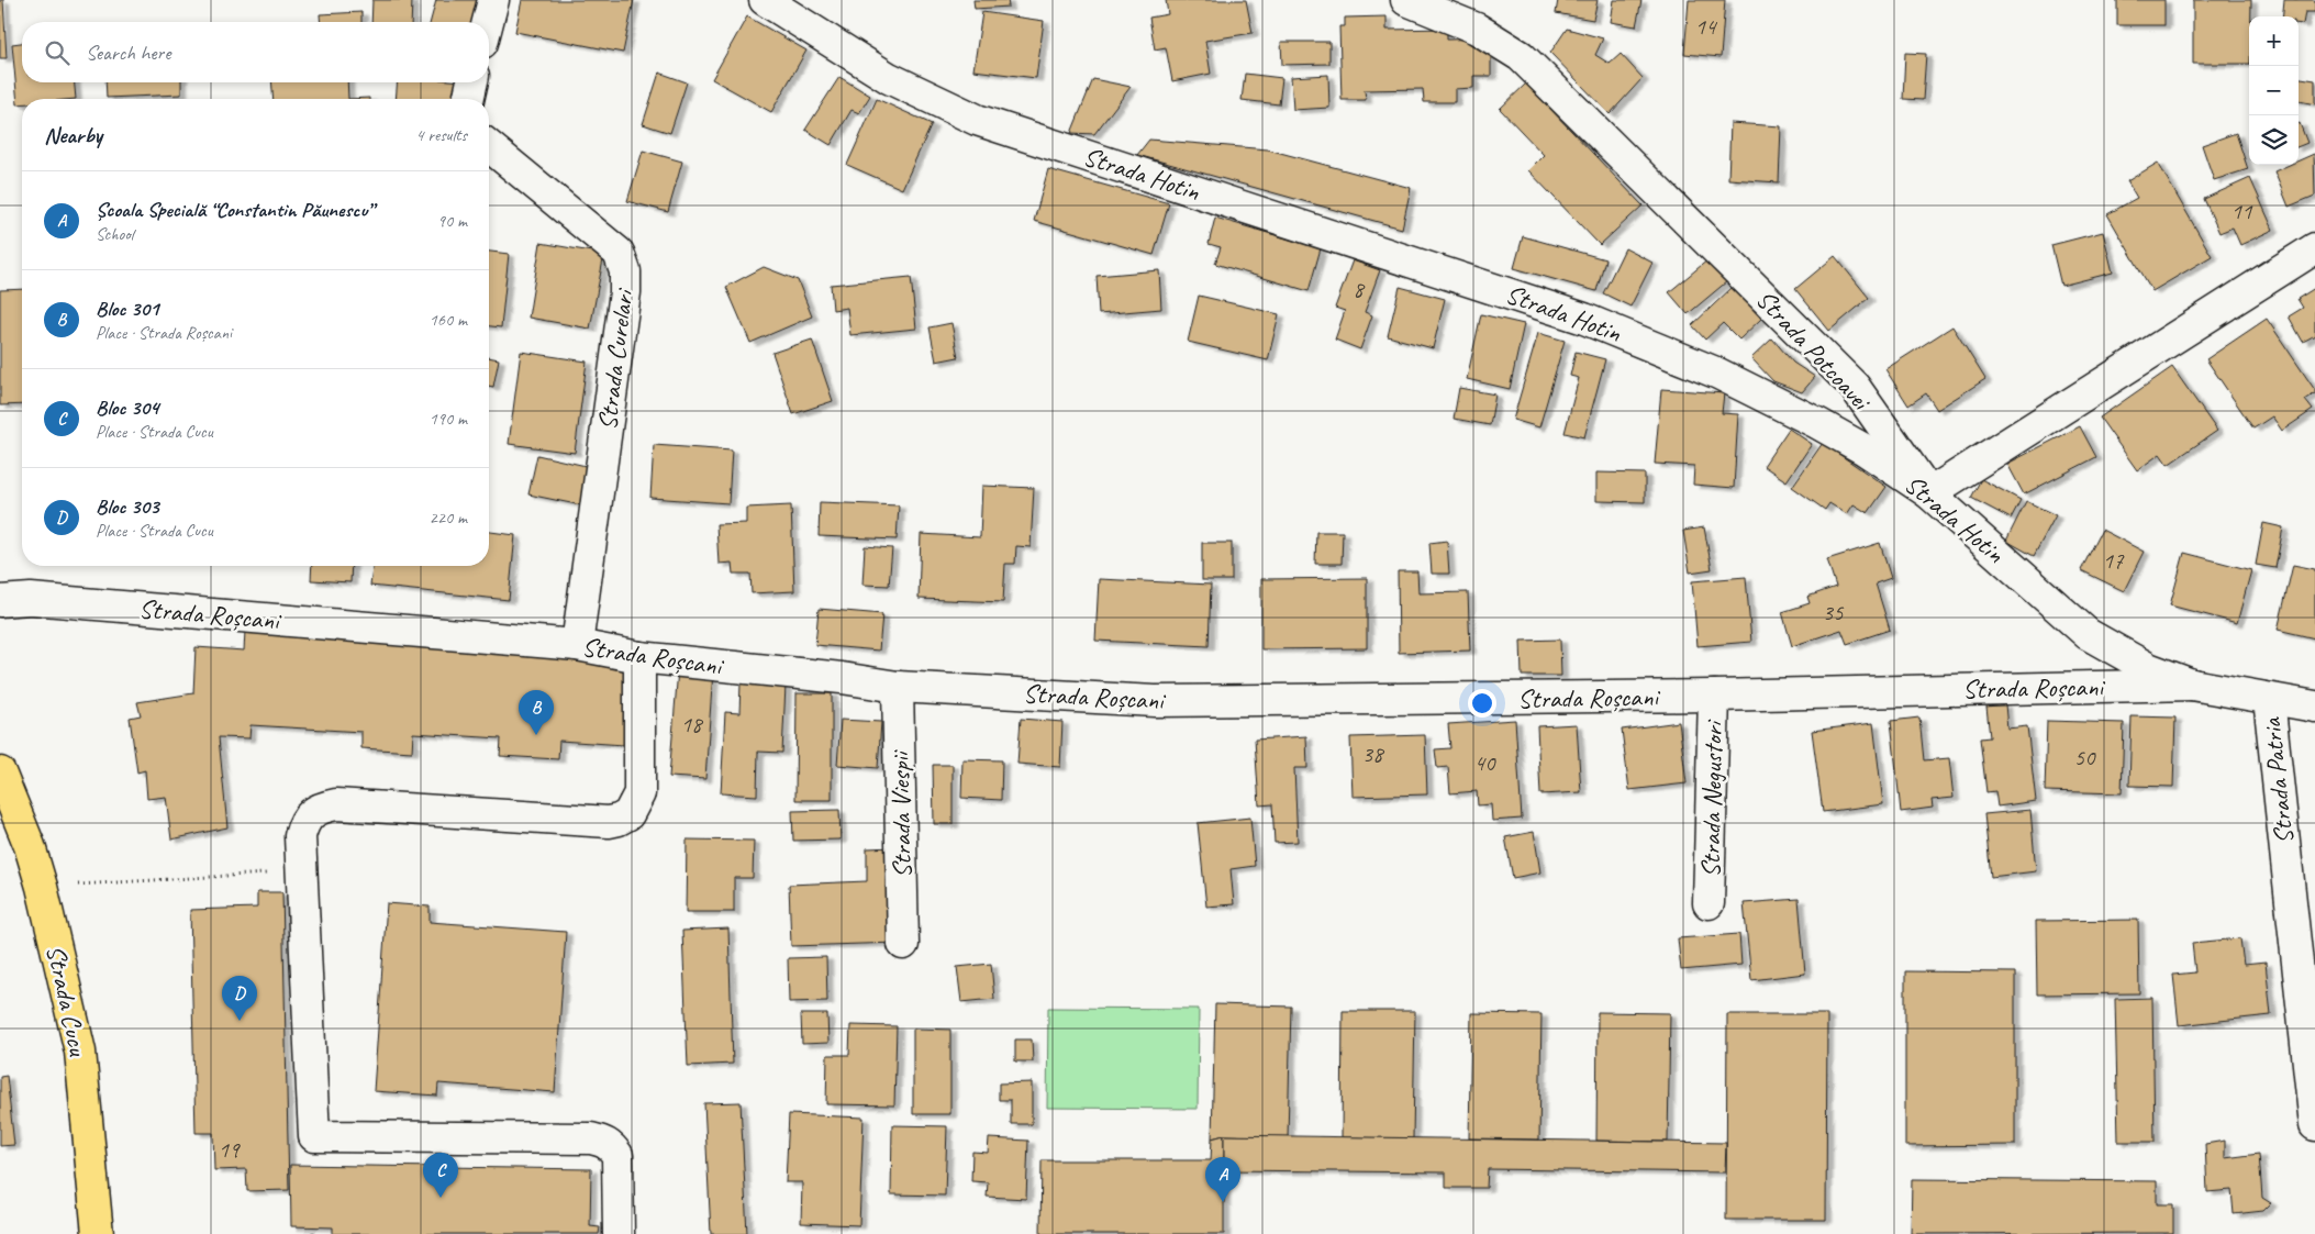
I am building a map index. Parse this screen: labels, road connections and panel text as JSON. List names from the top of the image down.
{
  "streets": {
    "main road": ["Strada Cucu"],
    "street": [
      "Strada Hotin",
      "Strada Potcoavei",
      "Strada Curelari",
      "Strada Roșcani",
      "Strada Patria",
      "Strada Negustori",
      "Strada Viespii"
    ]
  },
  "crossings": [
    ["Strada Hotin", "Strada Potcoavei"],
    ["Strada Hotin", "Strada Roșcani"],
    ["Strada Hotin", "Strada Patria"],
    ["Strada Curelari", "Strada Roșcani"],
    ["Strada Roșcani", "Strada Negustori"],
    ["Strada Roșcani", "Strada Viespii"]
  ],
  "house_numbers": [
    "14",
    "11",
    "8",
    "17",
    "35",
    "18",
    "38",
    "50",
    "40",
    "19"
  ],
  "page": {
    "map_buttons": ["+", "−"],
    "search": "Search here",
    "heading": ["Nearby", "4 results"],
    "list": [
      {
        "mark": "A",
        "name": "Școala Specială “Constantin Păunescu”",
        "note": "School",
        "value": "90 m"
      },
      {
        "mark": "B",
        "name": "Bloc 301",
        "note": "Place · Strada Roșcani",
        "value": "160 m"
      },
      {
        "mark": "C",
        "name": "Bloc 304",
        "note": "Place · Strada Cucu",
        "value": "190 m"
      },
      {
        "mark": "D",
        "name": "Bloc 303",
        "note": "Place · Strada Cucu",
        "value": "220 m"
      }
    ],
    "pins": [
      "B",
      "D",
      "C",
      "A"
    ]
  }
}
